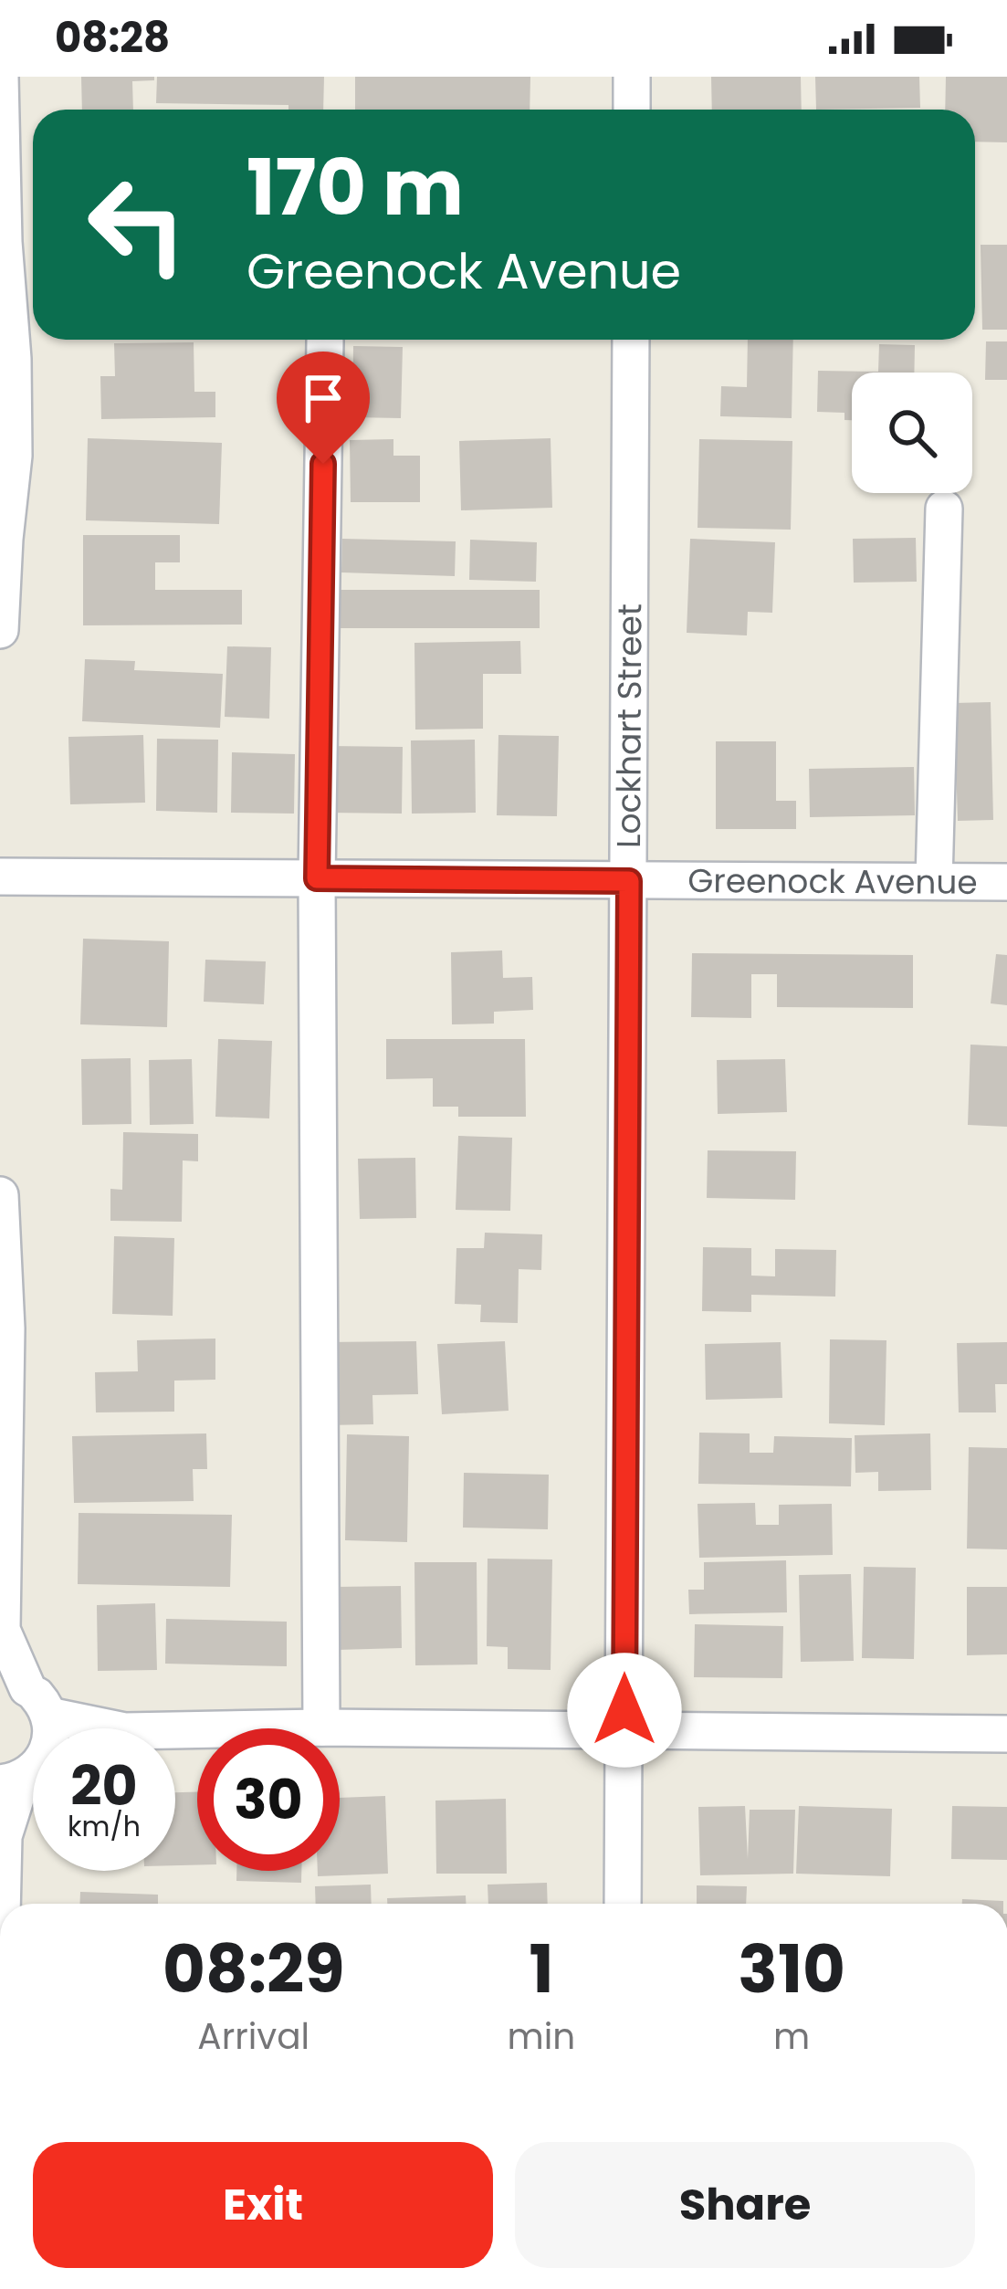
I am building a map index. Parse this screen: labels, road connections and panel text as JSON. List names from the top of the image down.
{
  "streets": {
    "street": ["Lockhart Street", "Greenock Avenue"]
  },
  "crossings": [
    ["Lockhart Street", "Greenock Avenue"]
  ],
  "page": {
    "status": "08:28",
    "turn": ["170 m", "Greenock Avenue"],
    "speed": "20 km/h",
    "limit": "30",
    "eta": [
      "08:29",
      "Arrival",
      "1",
      "min",
      "310",
      "m"
    ],
    "buttons": ["Exit", "Share"]
  }
}
